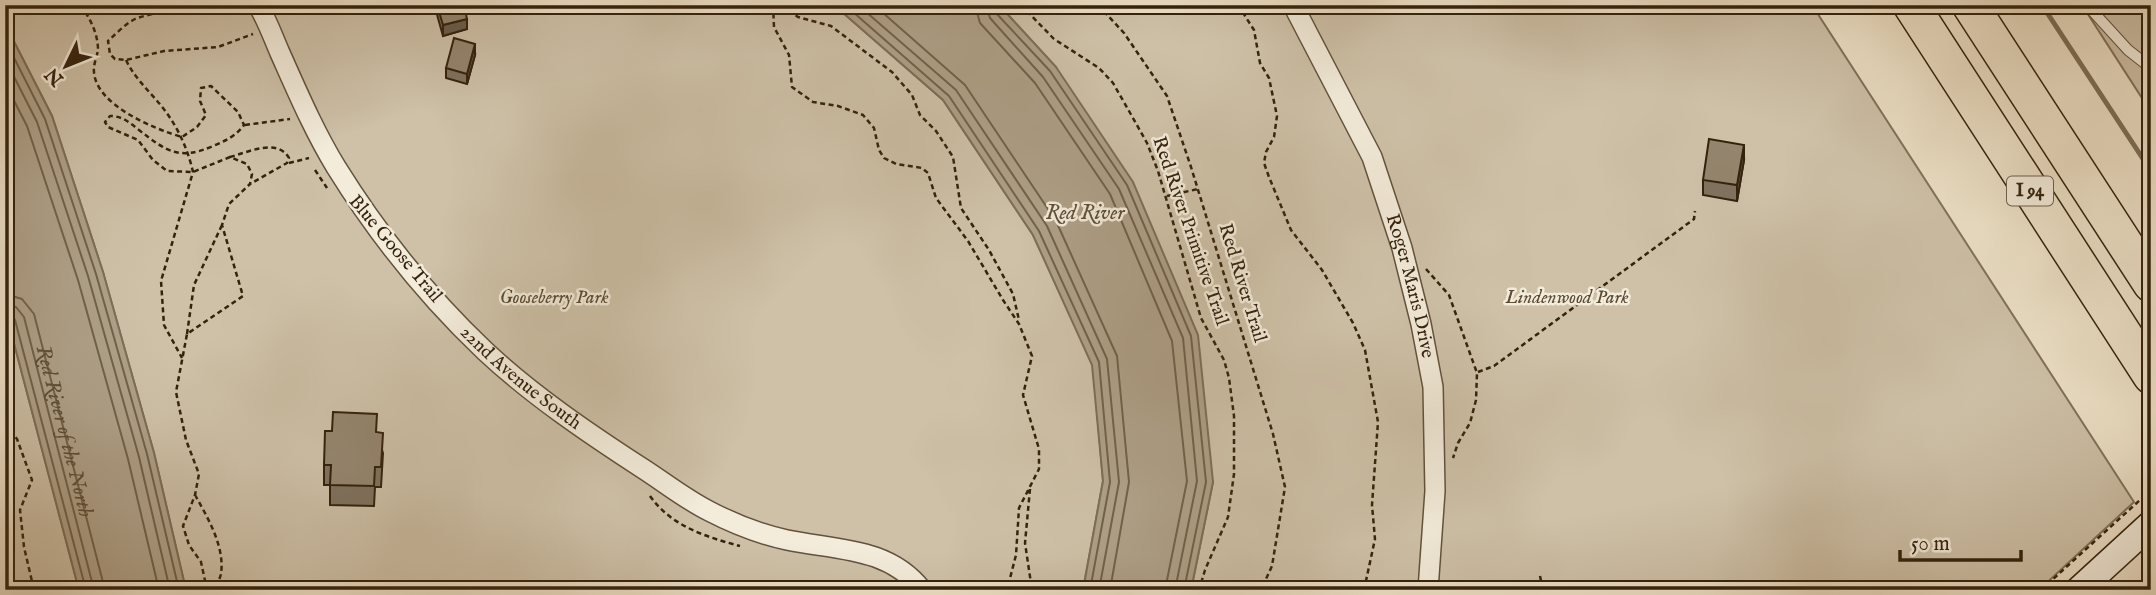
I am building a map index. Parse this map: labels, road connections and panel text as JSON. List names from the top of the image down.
{
  "streets": {
    "highway": ["I 94"],
    "street": ["Roger Maris Drive", "22nd Avenue South"],
    "path": ["Red River Primitive Trail", "Blue Goose Trail", "Red River Trail"]
  },
  "water": ["Red River", "Red River of the North"],
  "parks": ["Gooseberry Park", "Lindenwood Park"],
  "scale_bar": "50 m",
  "north": "bottom left"
}
